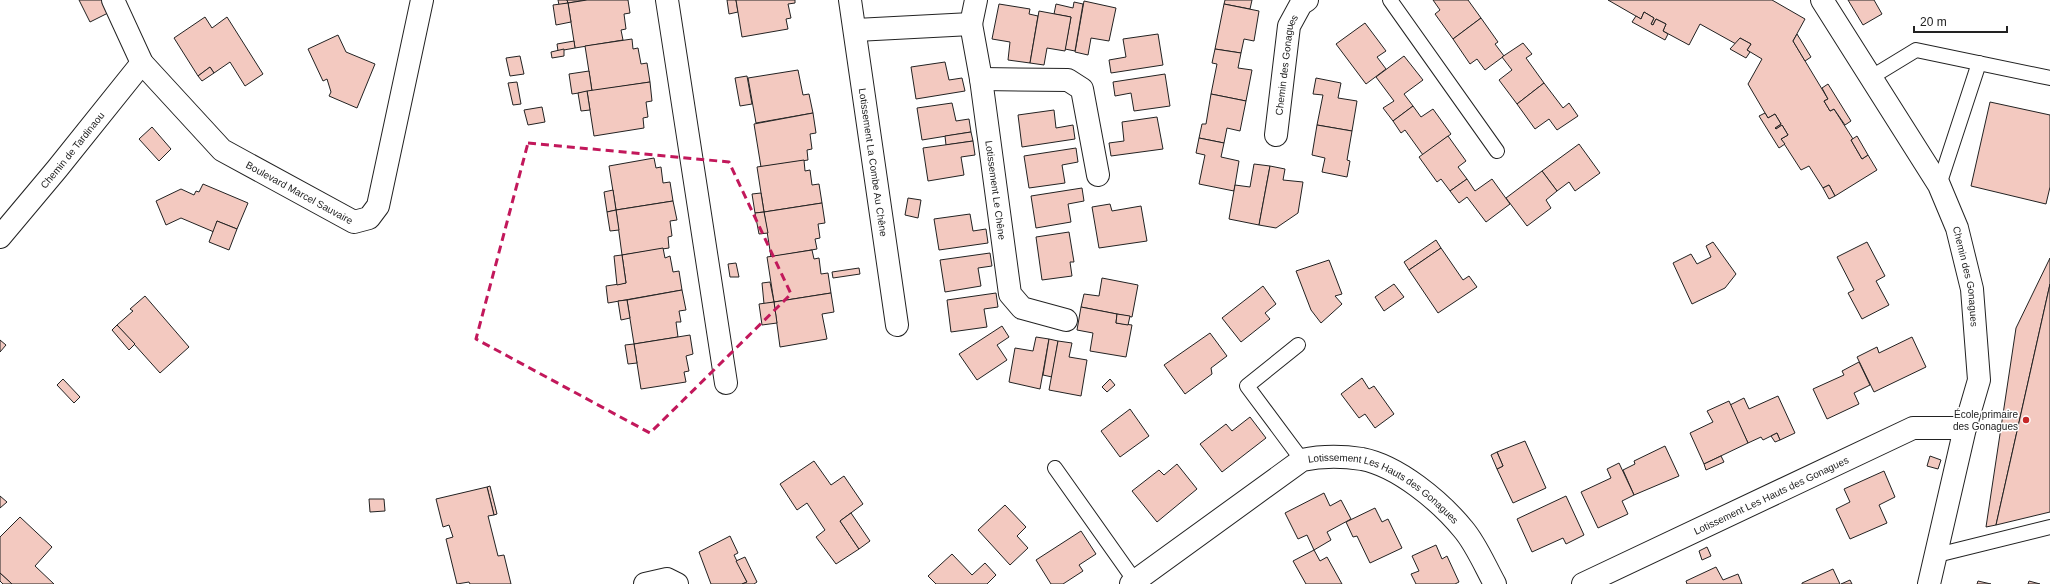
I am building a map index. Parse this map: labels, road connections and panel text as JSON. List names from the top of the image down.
{
  "streets": {
    "street": [
      "Chemin des Gonagues",
      "Chemin de Tardinaou",
      "Lotissement La Combe Au Chêne",
      "Boulevard Marcel Sauvaire",
      "Lotissement Le Chêne",
      "Lotissement Les Hauts des Gonagues"
    ]
  },
  "crossings": [
    ["Chemin des Gonagues", "Lotissement Les Hauts des Gonagues"],
    ["Chemin de Tardinaou", "Boulevard Marcel Sauvaire"]
  ],
  "places": ["École primaire des Gonagues"],
  "scale_bar": "20 m"
}
